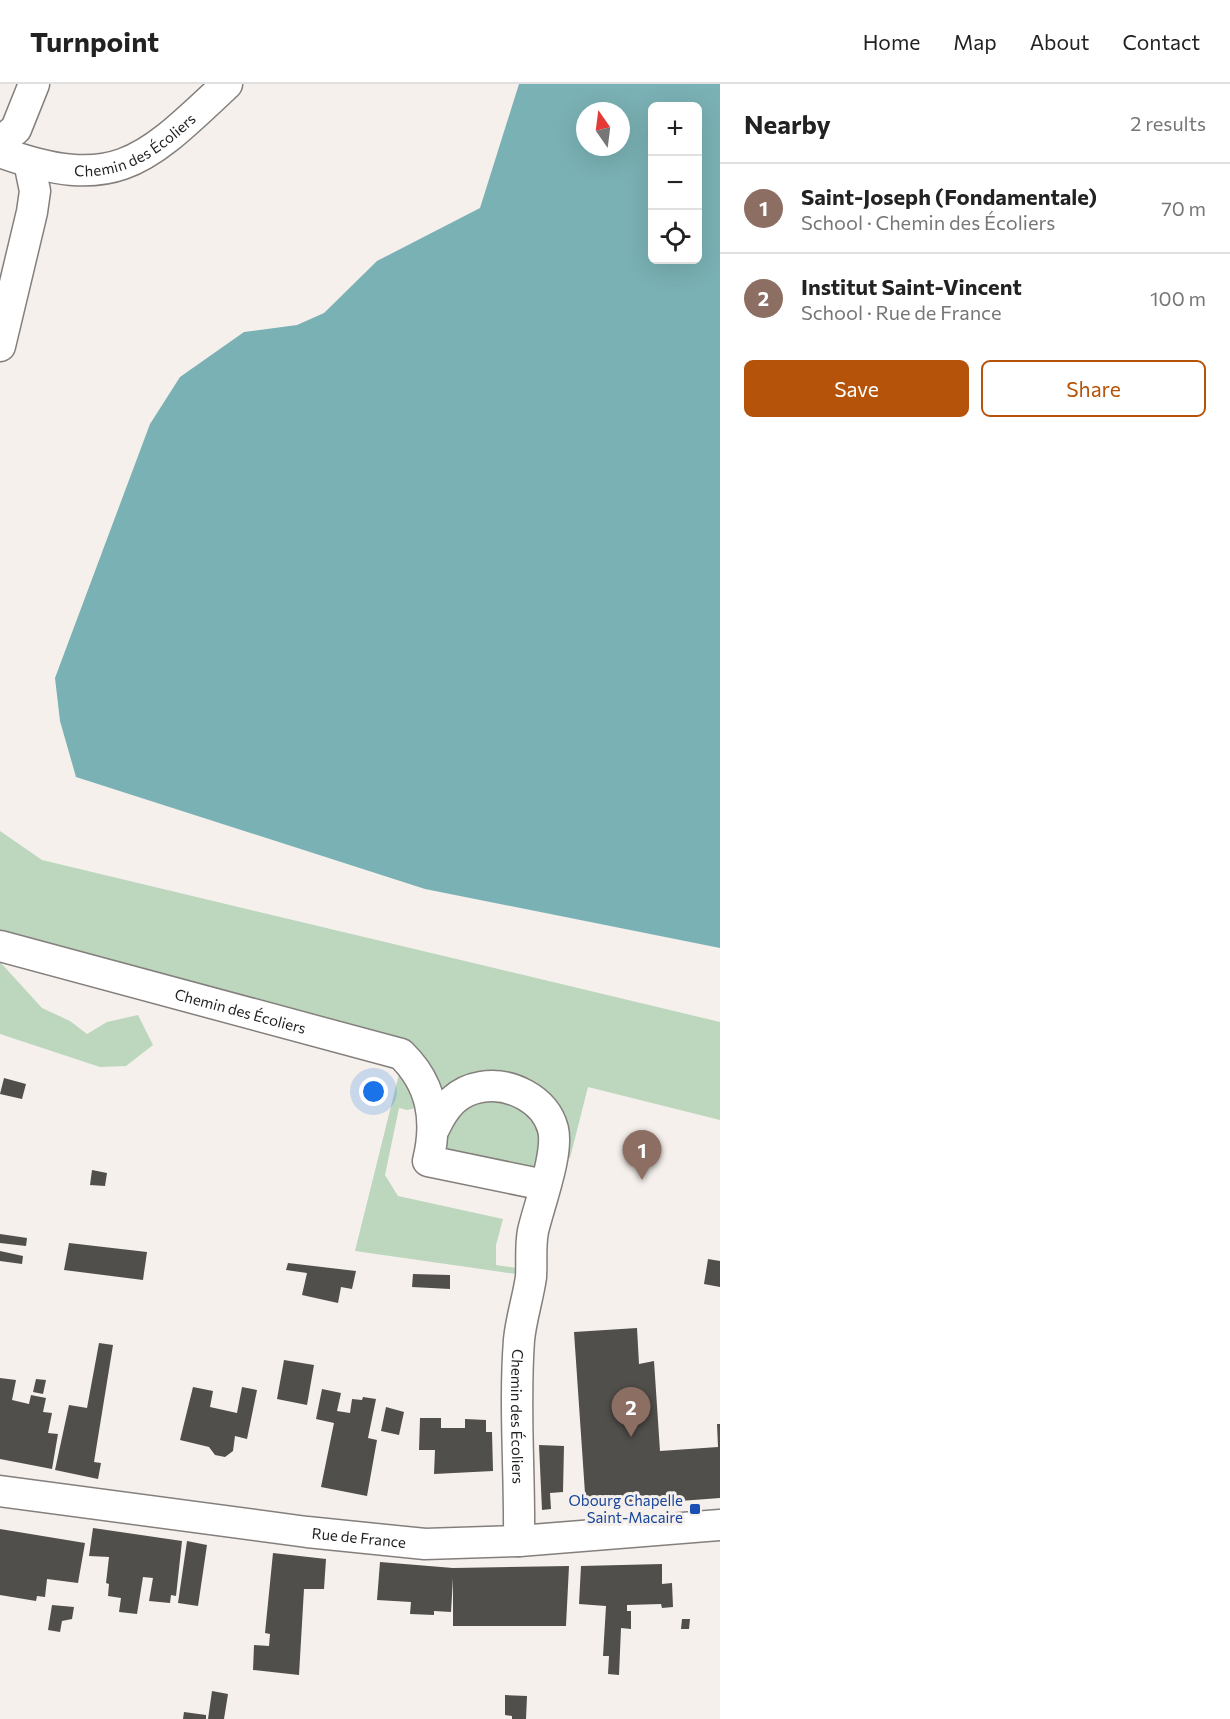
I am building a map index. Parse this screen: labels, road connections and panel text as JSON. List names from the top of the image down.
{
  "streets": {
    "street": ["Chemin des Écoliers", "Rue de France"]
  },
  "crossings": [
    ["Chemin des Écoliers", "Rue de France"]
  ],
  "places": {
    "transit": ["Obourg Chapelle Saint-Macaire"]
  },
  "north": "top",
  "page": {
    "header": "Turnpoint",
    "nav": [
      "Home",
      "Map",
      "About",
      "Contact"
    ],
    "heading": ["Nearby", "2 results"],
    "map_buttons": ["+", "−"],
    "list": [
      {
        "mark": "1",
        "name": "Saint-Joseph (Fondamentale)",
        "note": "School · Chemin des Écoliers",
        "value": "70 m"
      },
      {
        "mark": "2",
        "name": "Institut Saint-Vincent",
        "note": "School · Rue de France",
        "value": "100 m"
      }
    ],
    "buttons": ["Save", "Share"],
    "pins": ["1", "2"]
  }
}
